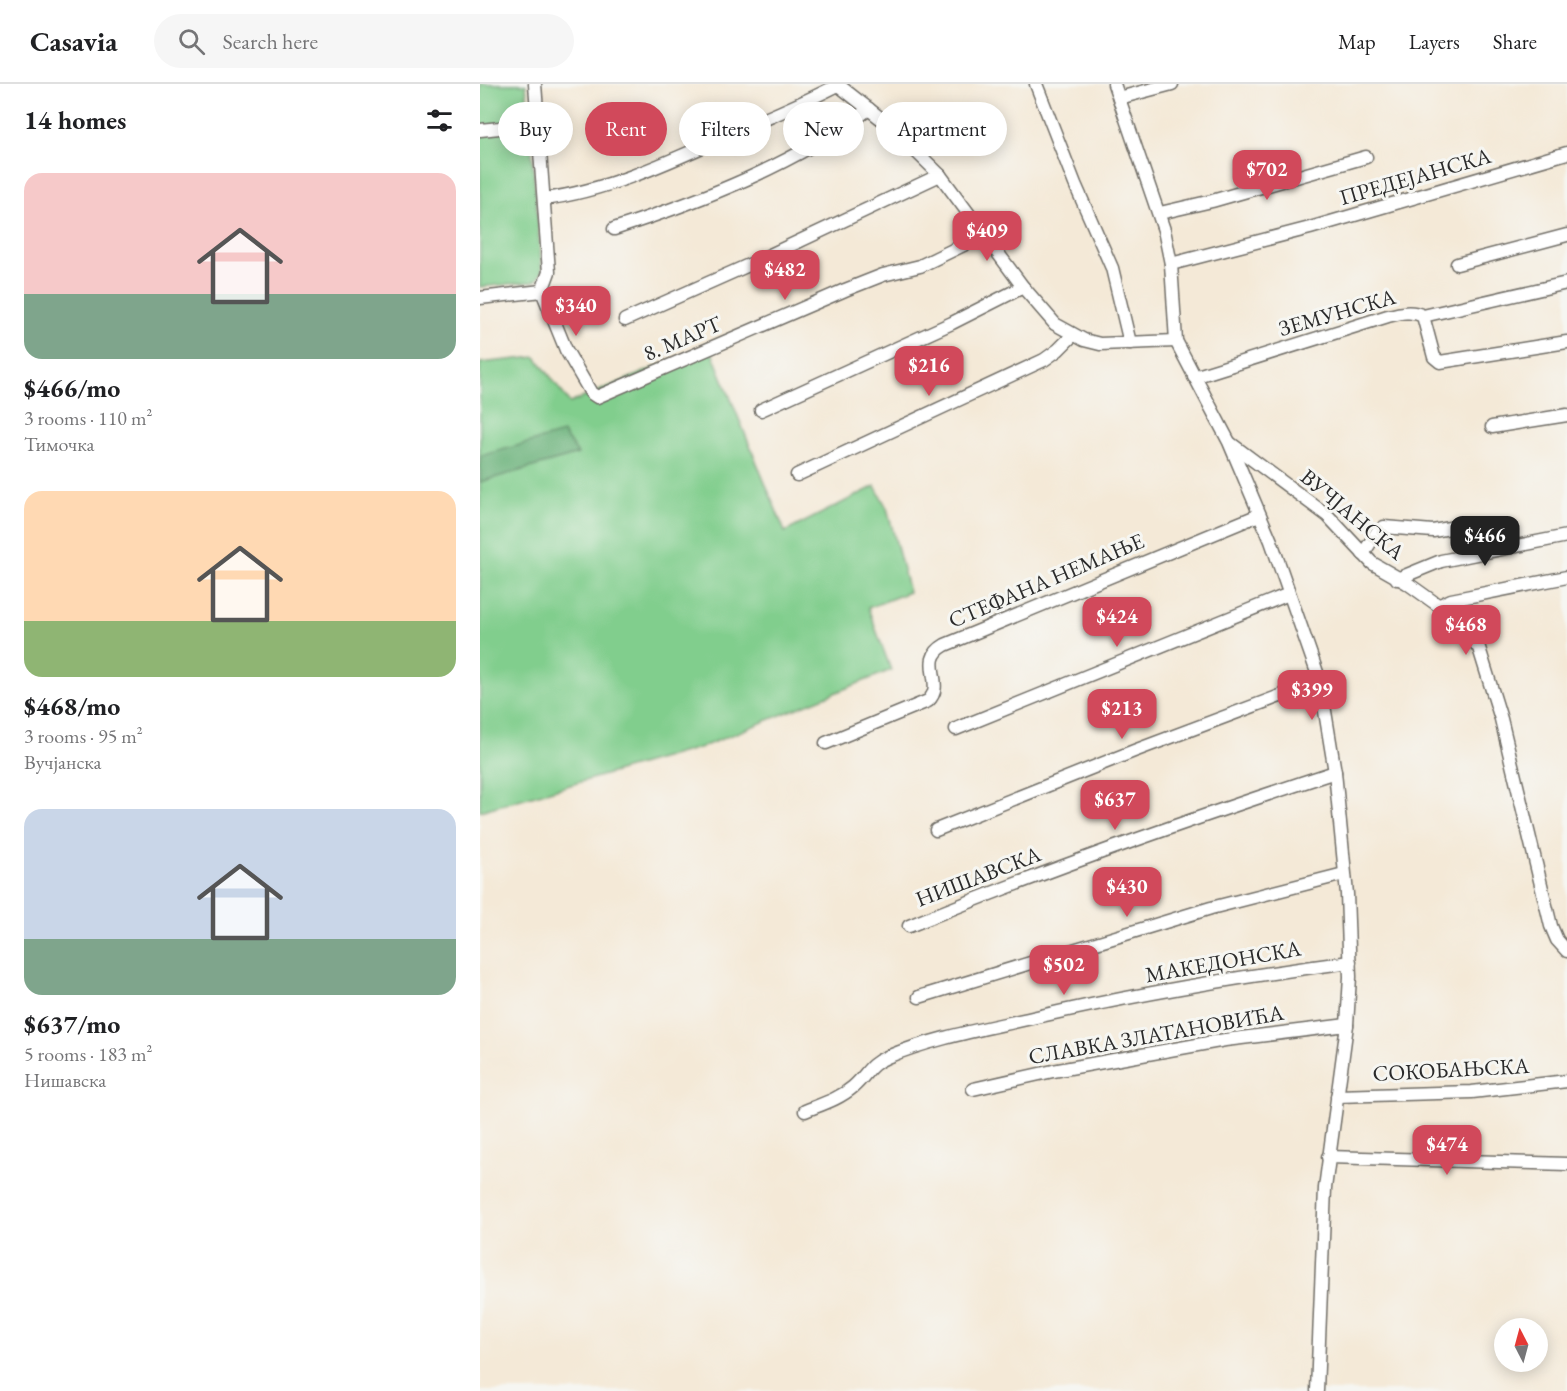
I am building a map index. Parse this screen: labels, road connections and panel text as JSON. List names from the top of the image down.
{
  "streets": {
    "street": [
      "ПРЕДЕЈАНСКА",
      "ЗЕМУНСКА",
      "8. МАРТ",
      "ВУЧЈАНСКА",
      "СТЕФАНА НЕМАЊЕ",
      "НИШАВСКА",
      "МАКЕДОНСКА",
      "СЛАВКА ЗЛАТАНОВИЋА",
      "СОКОБАЊСКА"
    ]
  },
  "north": "top",
  "page": {
    "header": "Casavia",
    "search": "Search here",
    "nav": ["Map", "Layers", "Share"],
    "heading": "14 homes",
    "chip": [
      "Buy",
      "Rent",
      "Filters",
      "New",
      "Apartment"
    ],
    "price": [
      "$702",
      "$409",
      "$482",
      "$340",
      "$216",
      "$466",
      "$424",
      "$468",
      "$399",
      "$213",
      "$637",
      "$430",
      "$502",
      "$474"
    ],
    "list": [
      {
        "name": "$466/mo",
        "note": "3 rooms · 110 m² · Тимочка"
      },
      {
        "name": "$468/mo",
        "note": "3 rooms · 95 m² · Вучјанска"
      },
      {
        "name": "$637/mo",
        "note": "5 rooms · 183 m² · Нишавска"
      }
    ]
  }
}
